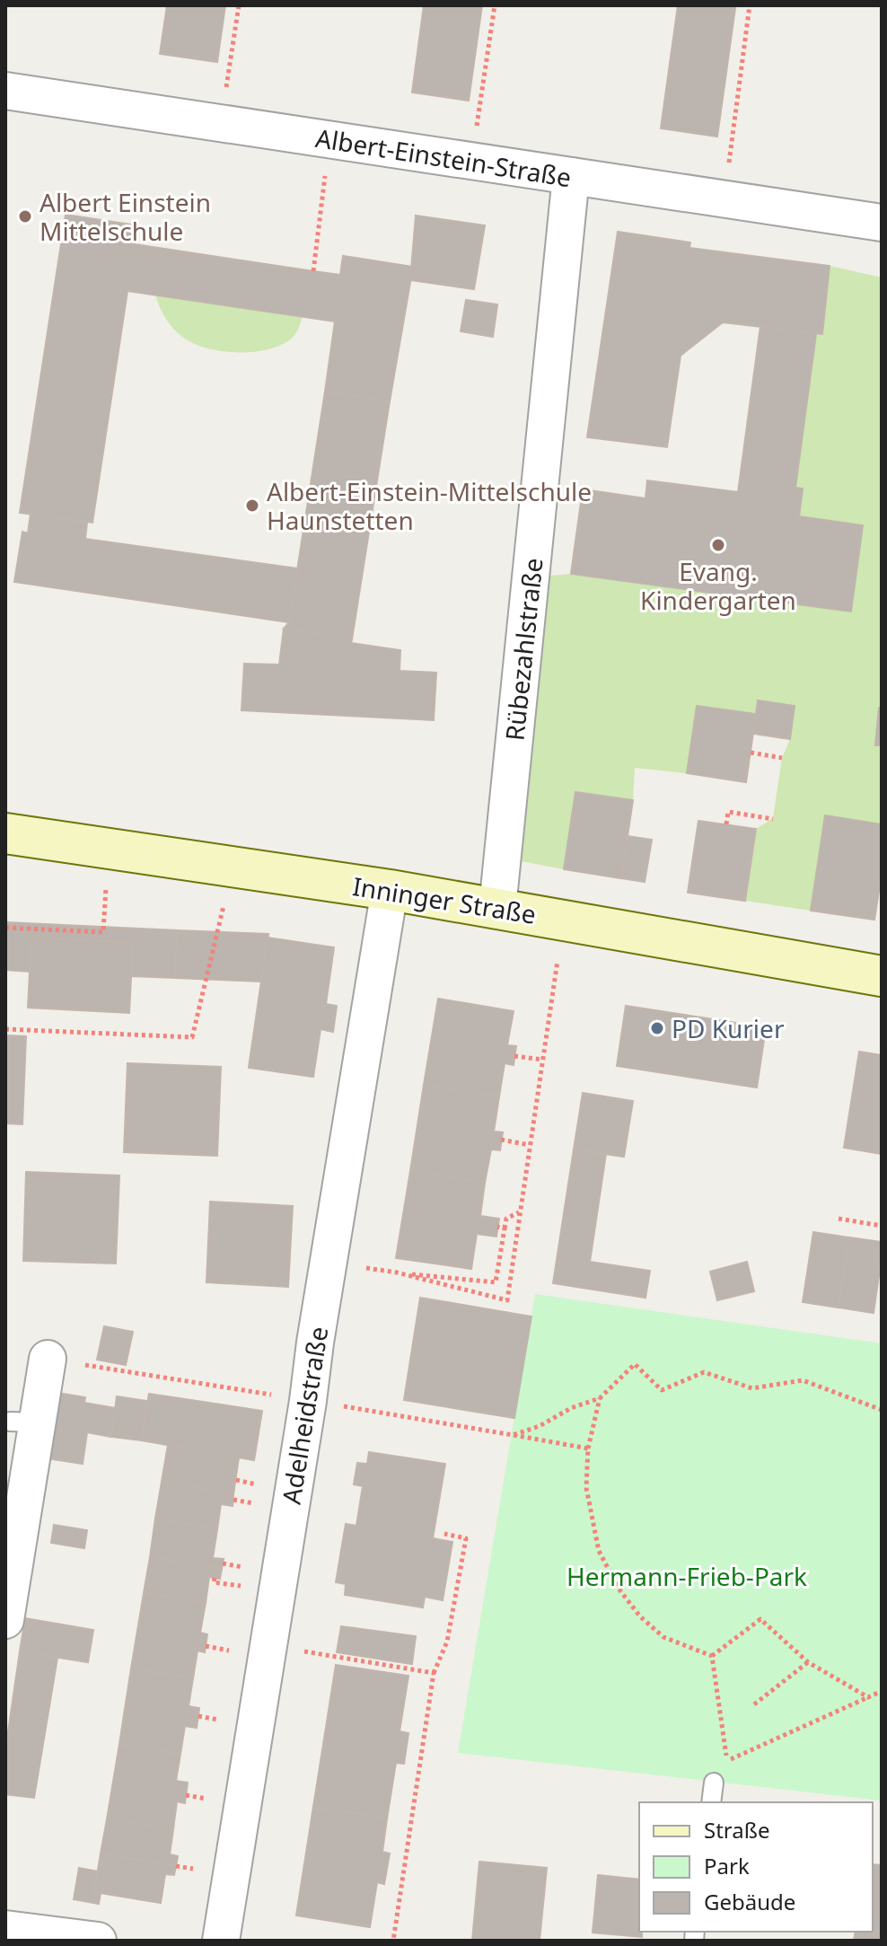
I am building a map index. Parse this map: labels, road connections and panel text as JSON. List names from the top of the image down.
{
  "streets": {
    "main road": ["Inninger Straße"],
    "street": ["Albert-Einstein-Straße", "Rübezahlstraße", "Adelheidstraße"]
  },
  "crossings": [
    ["Albert-Einstein-Straße", "Rübezahlstraße"],
    ["Rübezahlstraße", "Inninger Straße"],
    ["Inninger Straße", "Adelheidstraße"]
  ],
  "parks": ["Hermann-Frieb-Park"],
  "places": [
    "Albert Einstein Mittelschule",
    "Albert-Einstein-Mittelschule Haunstetten",
    "Evang. Kindergarten",
    "PD Kurier"
  ],
  "legend": ["Straße", "Park", "Gebäude"]
}
